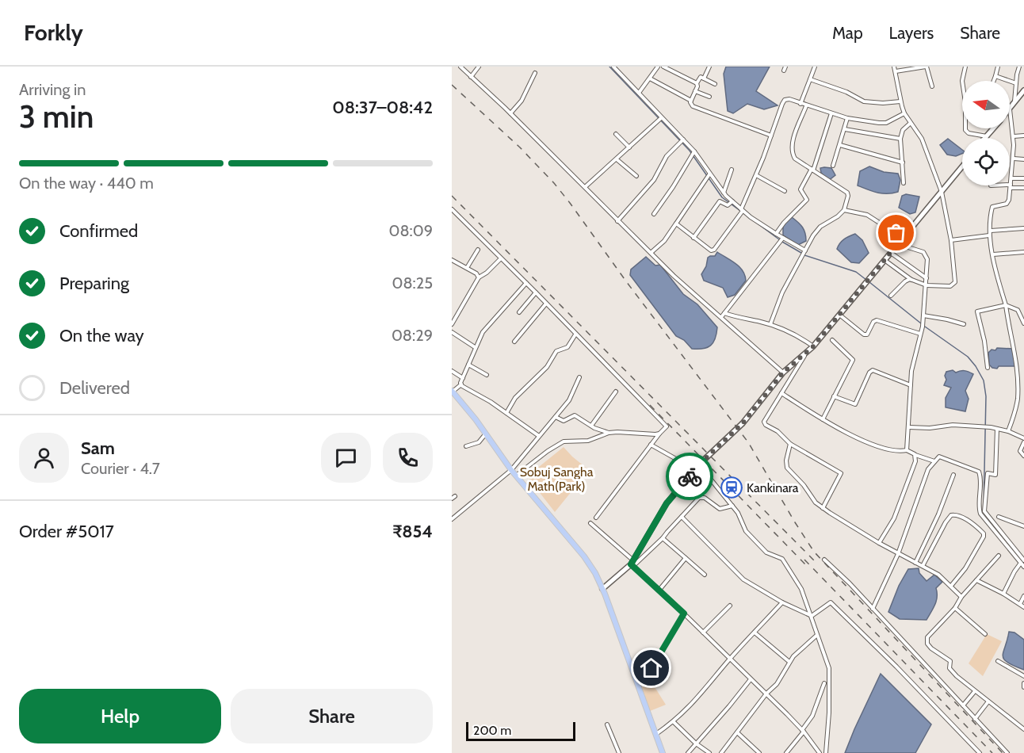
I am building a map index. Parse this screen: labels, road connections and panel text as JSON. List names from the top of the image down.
{
  "parks": ["Sobuj Sangha Math(Park)"],
  "places": {
    "station": ["Kankinara"]
  },
  "scale_bar": "200 m",
  "north": "left",
  "page": {
    "header": "Forkly",
    "nav": ["Map", "Layers", "Share"],
    "heading": ["3 min", "Arriving in", "08:37–08:42"],
    "panel": [
      "Sam",
      "Courier · 4.7",
      "Order #5017",
      "₹854"
    ],
    "bar": "On the way · 440 m",
    "list": [
      ["Confirmed", "08:09"],
      ["Preparing", "08:25"],
      ["On the way", "08:29"],
      "Delivered"
    ],
    "buttons": ["Help", "Share"],
    "scale": "200 m"
  }
}
